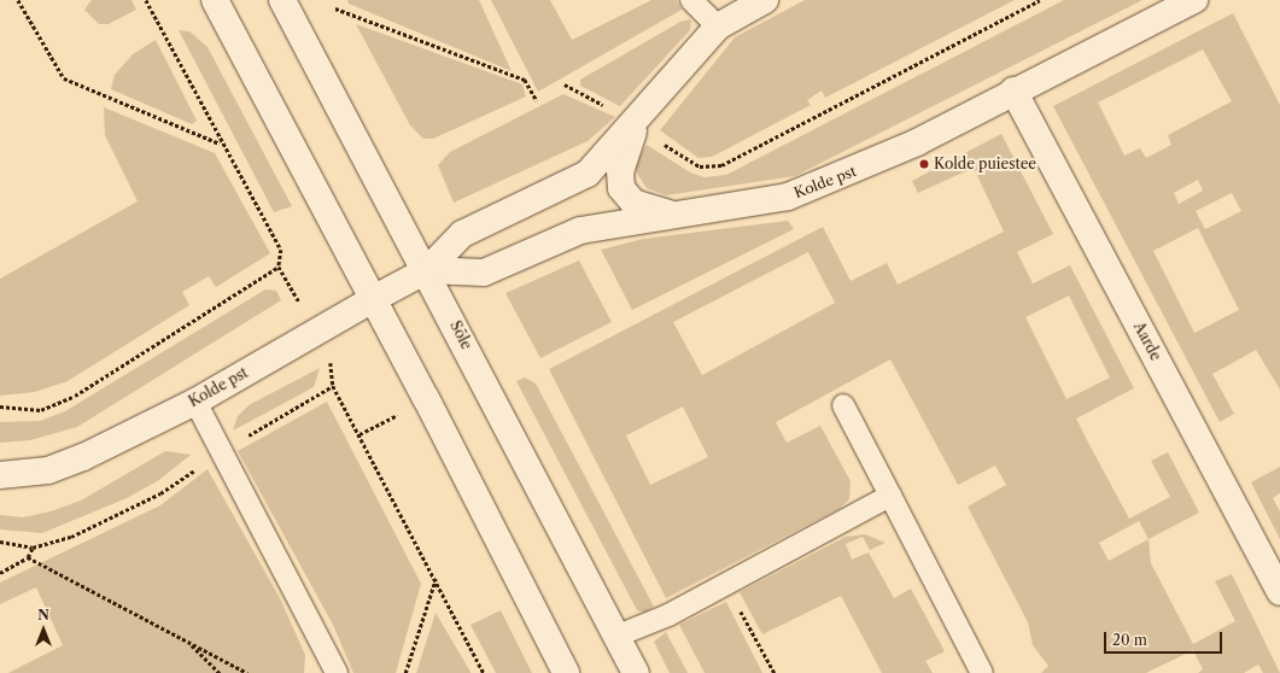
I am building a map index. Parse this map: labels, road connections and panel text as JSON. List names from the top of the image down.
{
  "streets": {
    "street": ["Kolde pst", "Sõle", "Aarde"]
  },
  "crossings": [
    ["Kolde pst", "Sõle"],
    ["Kolde pst", "Aarde"]
  ],
  "places": ["Kolde puiestee"],
  "scale_bar": "20 m",
  "north": "top"
}
